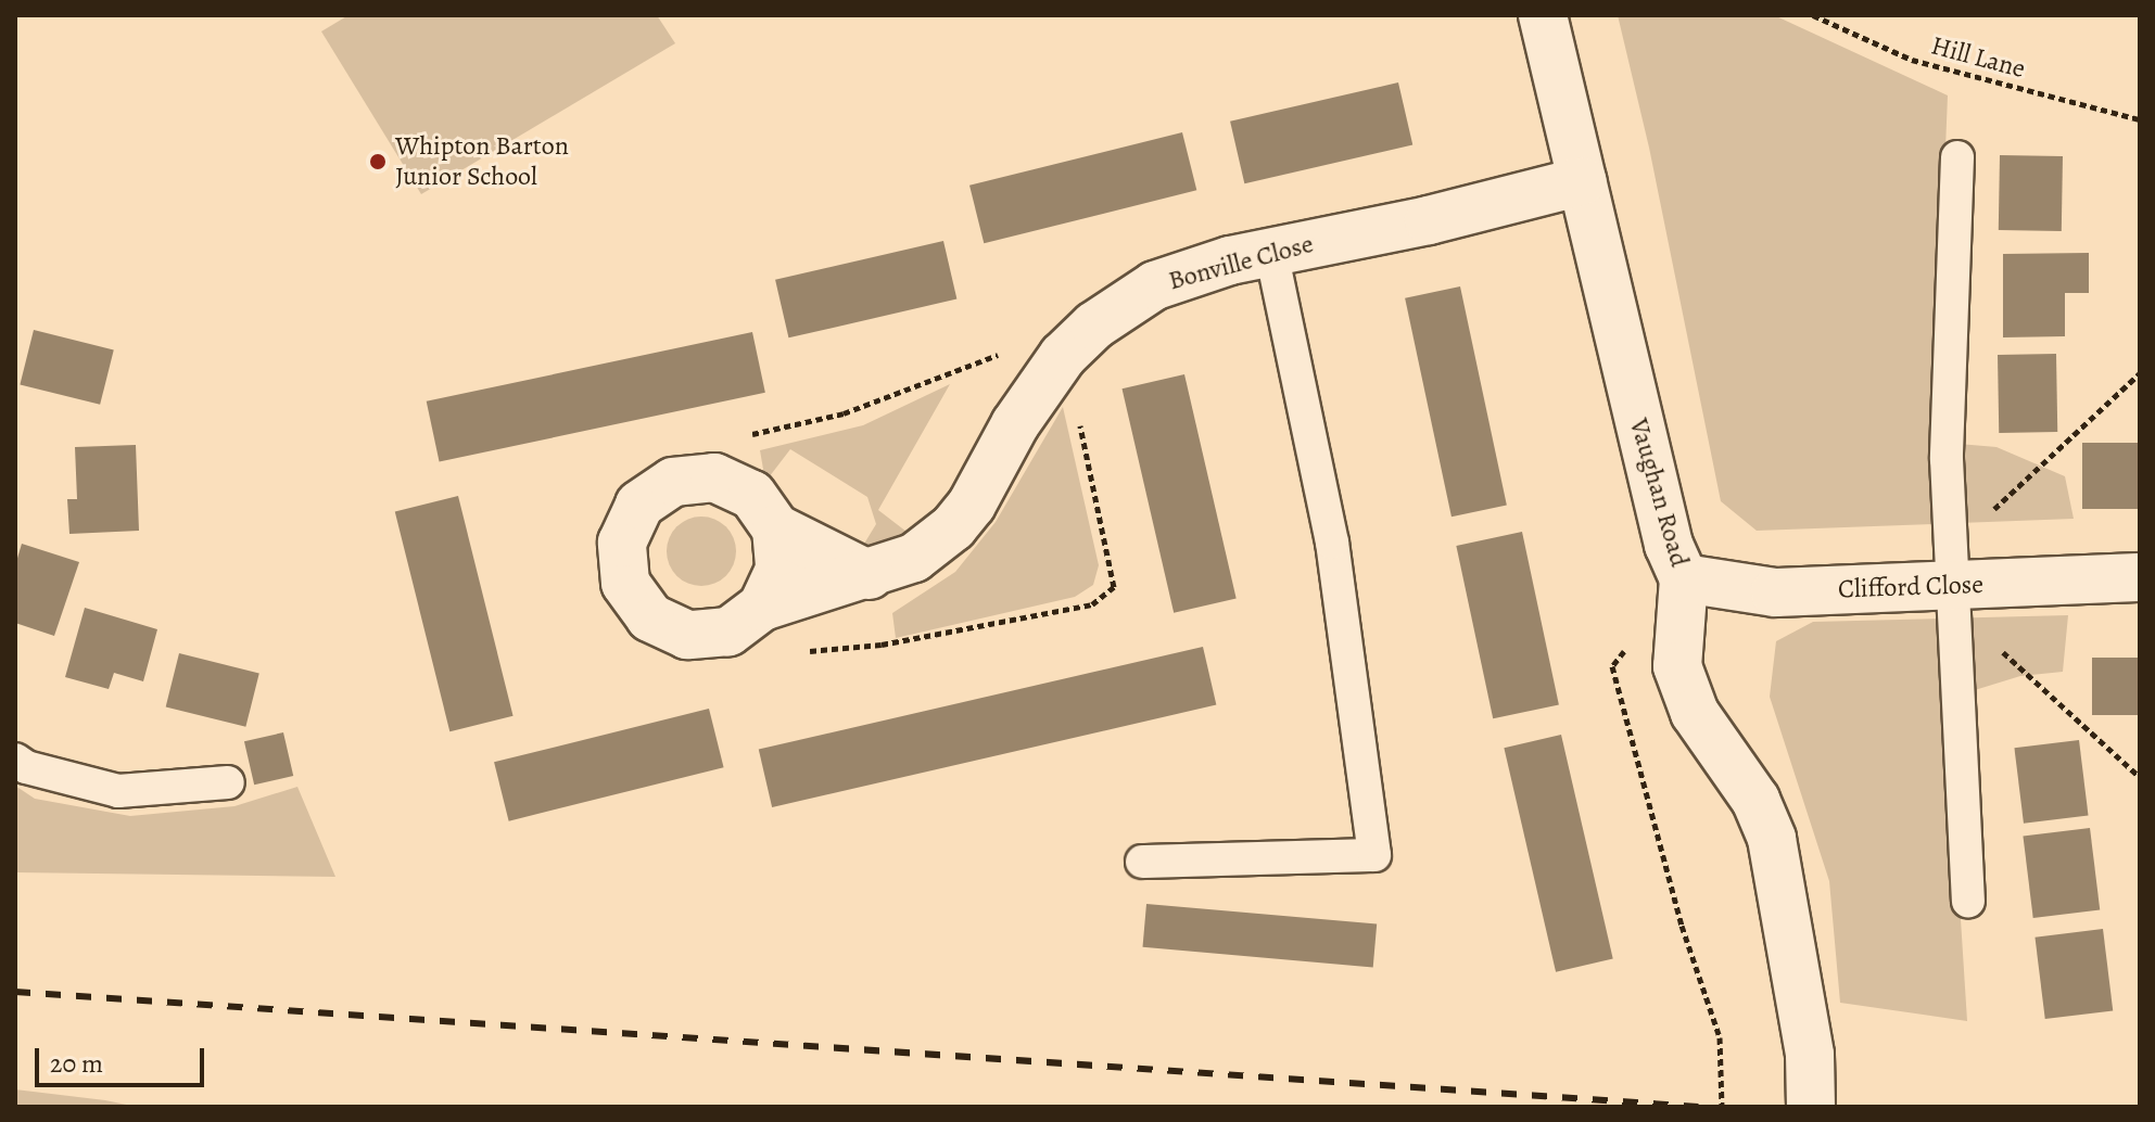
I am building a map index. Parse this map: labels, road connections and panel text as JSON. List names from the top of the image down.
{
  "streets": {
    "street": ["Bonville Close", "Vaughan Road", "Clifford Close"],
    "path": ["Hill Lane"]
  },
  "crossings": [
    ["Bonville Close", "Vaughan Road"],
    ["Vaughan Road", "Clifford Close"]
  ],
  "places": ["Whipton Barton Junior School"],
  "scale_bar": "20 m"
}
